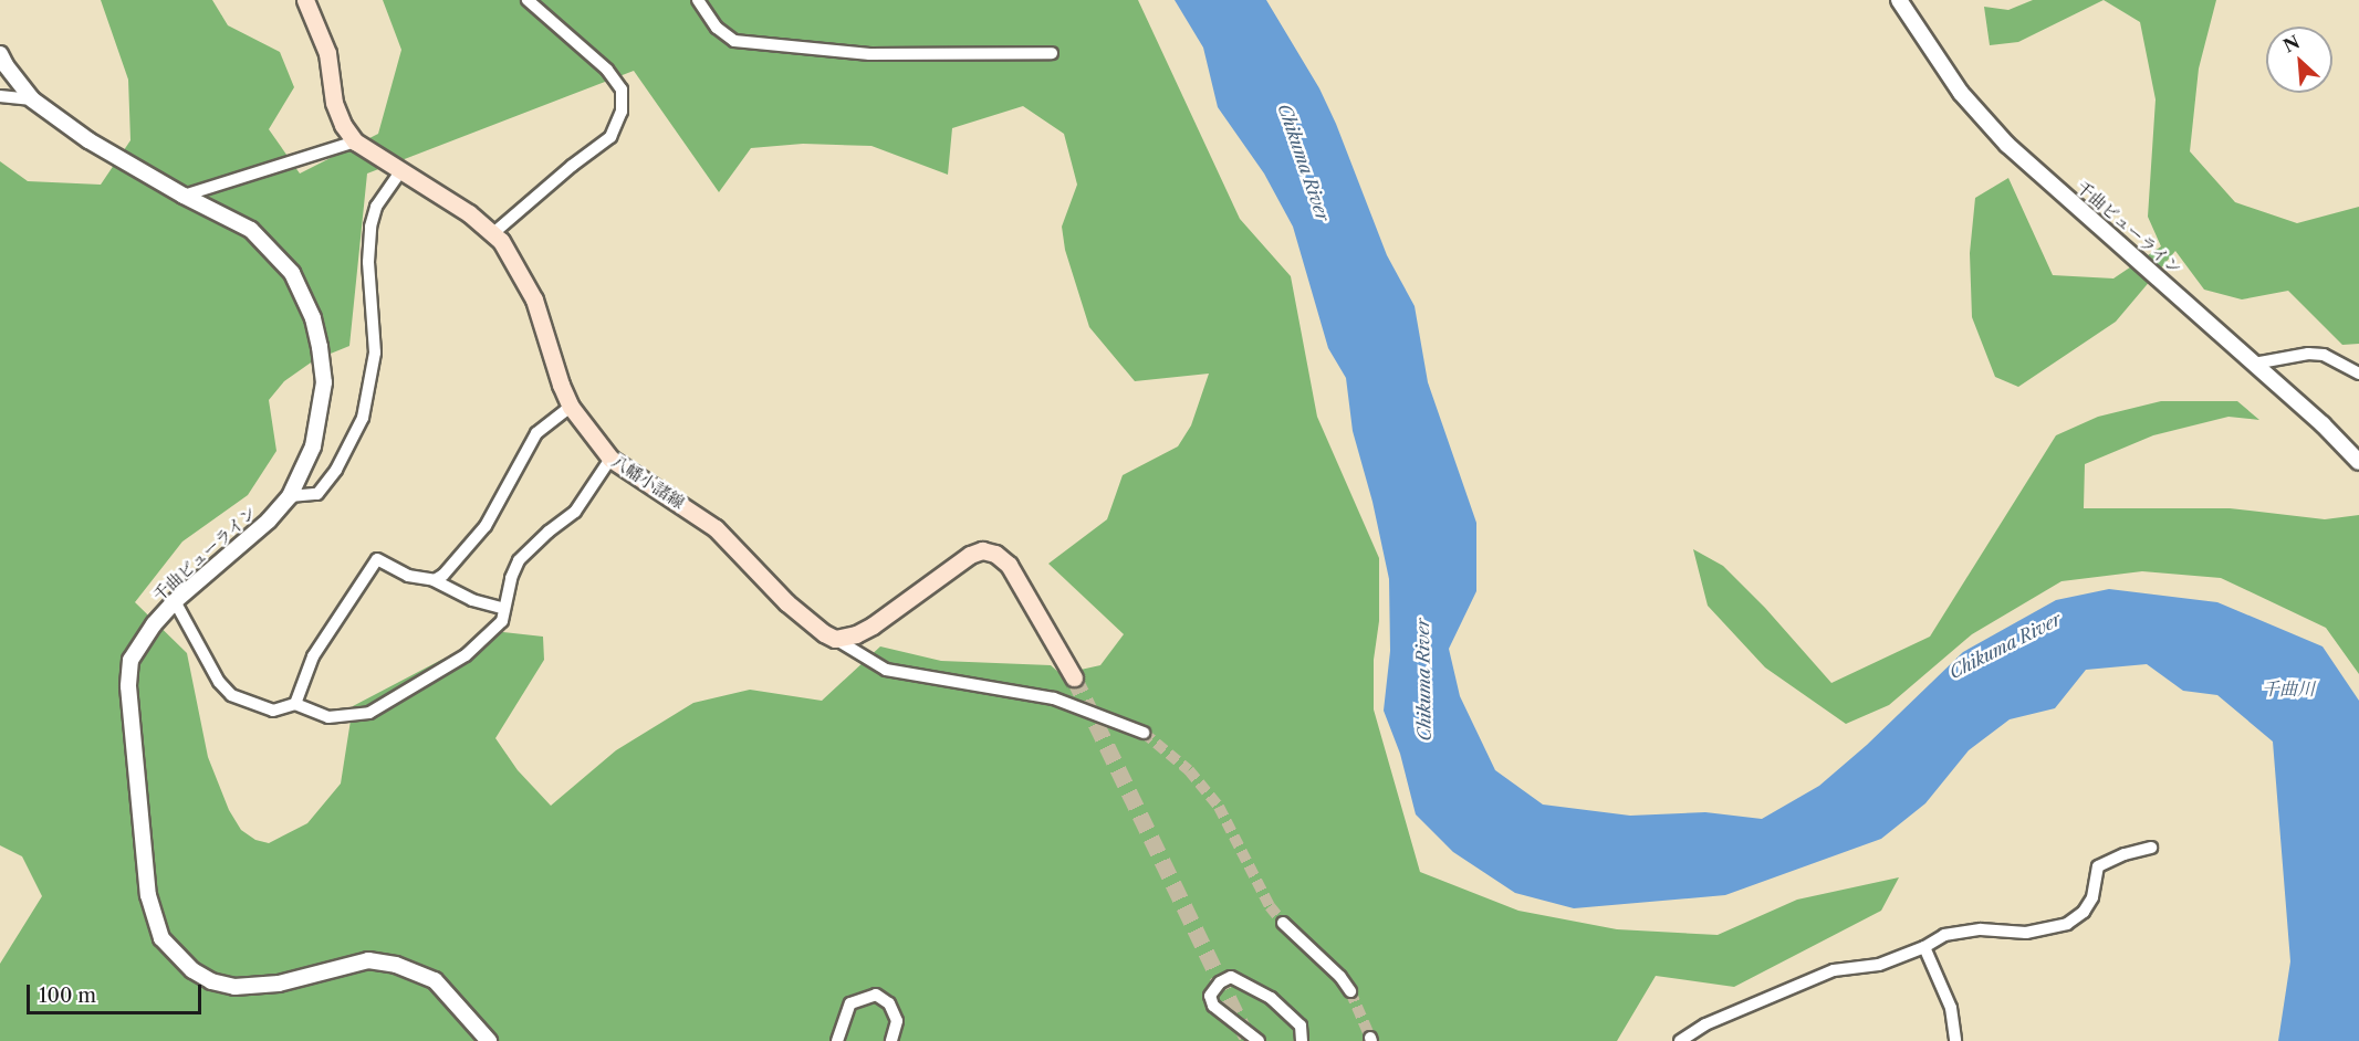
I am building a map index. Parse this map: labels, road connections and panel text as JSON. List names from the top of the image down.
{
  "streets": {
    "main road": ["八幡小諸線"],
    "street": ["千曲ビューライン"]
  },
  "water": ["Chikuma River", "千曲川"],
  "scale_bar": "100 m",
  "north": "top left"
}
